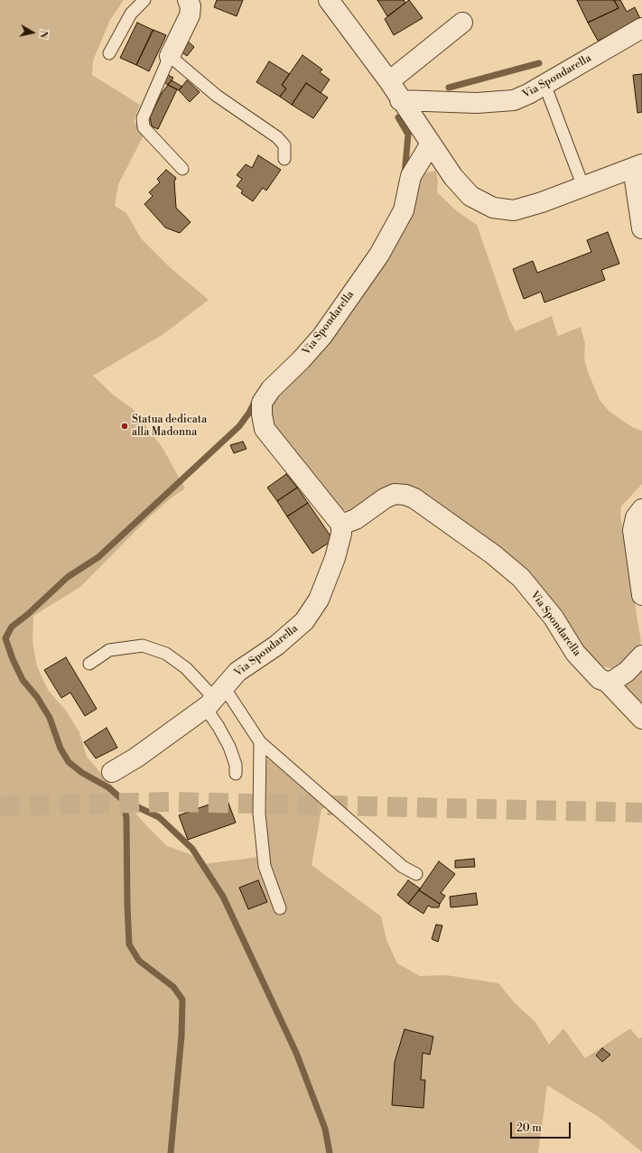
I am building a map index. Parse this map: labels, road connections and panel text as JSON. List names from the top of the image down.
{
  "streets": {
    "street": ["Via Spondarella"]
  },
  "places": ["Statua dedicata alla Madonna"],
  "scale_bar": "20 m",
  "north": "right"
}
